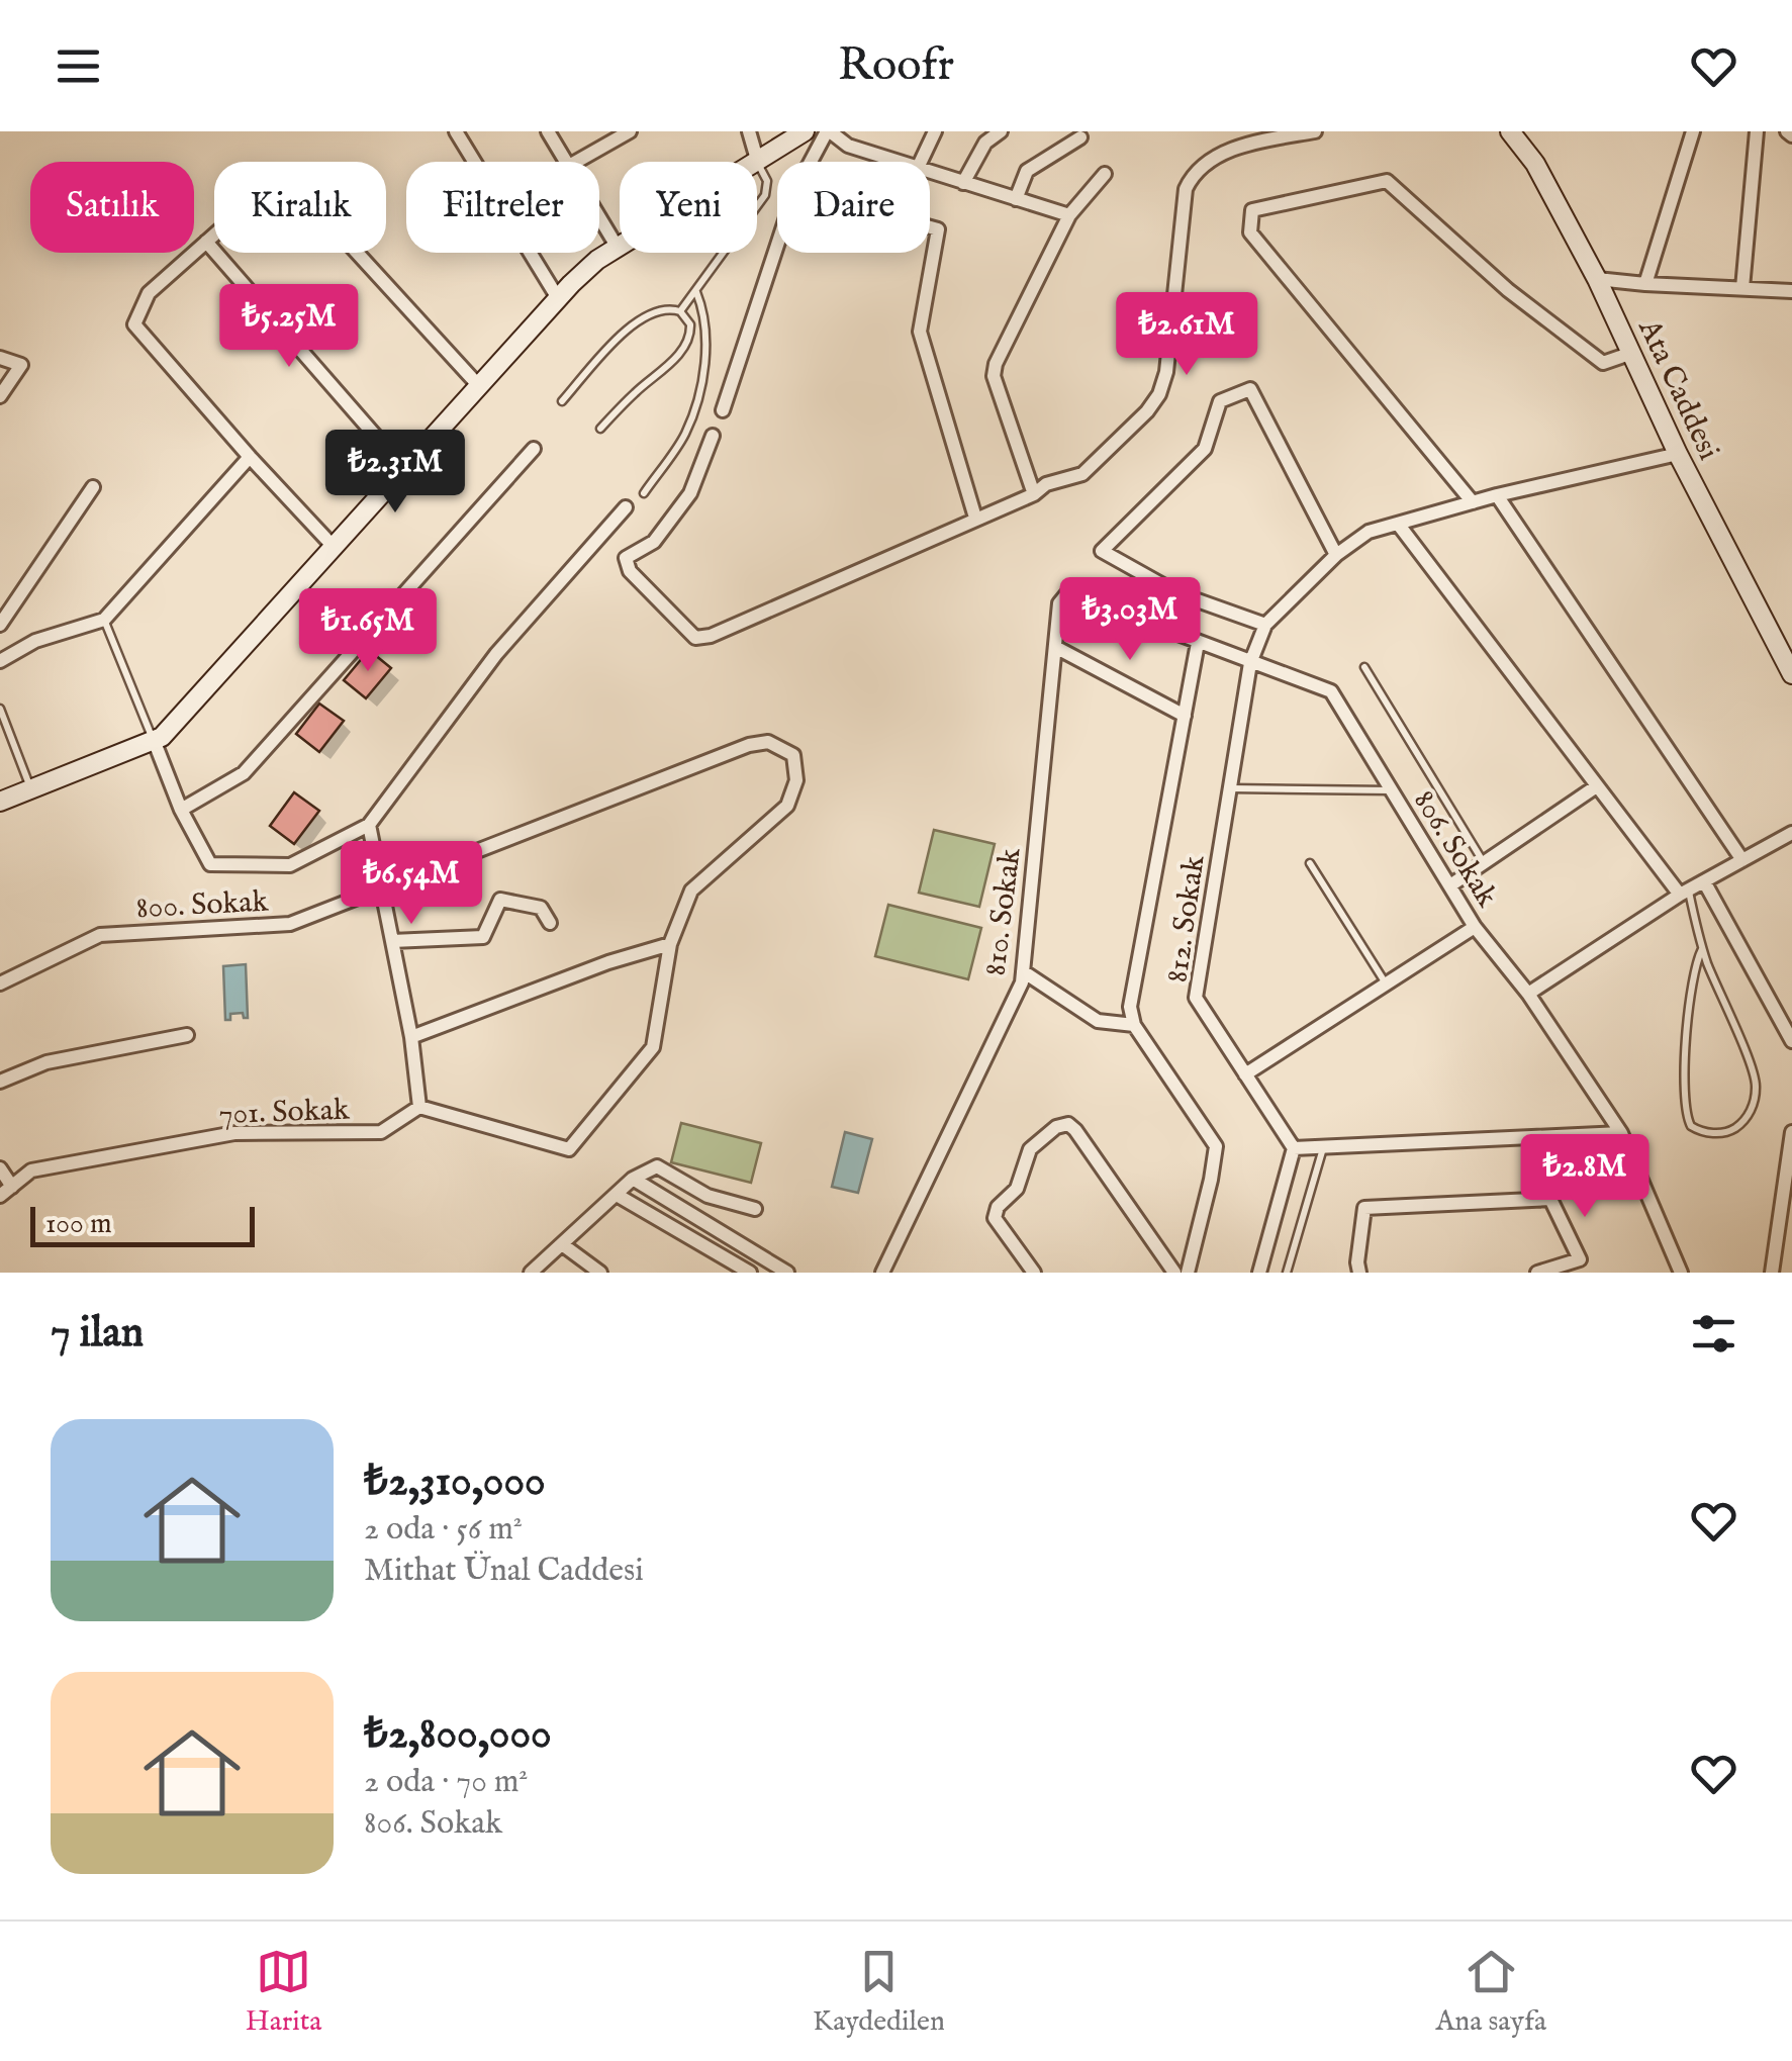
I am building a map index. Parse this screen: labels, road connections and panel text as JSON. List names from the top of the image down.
{
  "streets": {
    "main road": ["Ata Caddesi"],
    "street": [
      "806. Sokak",
      "800. Sokak",
      "810. Sokak",
      "812. Sokak",
      "701. Sokak"
    ]
  },
  "crossings": [
    ["806. Sokak", "810. Sokak"],
    ["806. Sokak", "812. Sokak"]
  ],
  "scale_bar": "100 m",
  "page": {
    "header": "Roofr",
    "chip": [
      "Satılık",
      "Kiralık",
      "Filtreler",
      "Yeni",
      "Daire"
    ],
    "price": [
      "₺5.25M",
      "₺2.61M",
      "₺2.31M",
      "₺3.03M",
      "₺1.65M",
      "₺6.54M",
      "₺2.8M"
    ],
    "scale": "100 m",
    "heading": "7 ilan",
    "list": [
      {
        "name": "₺2,310,000",
        "note": "2 oda · 56 m² · Mithat Ünal Caddesi"
      },
      {
        "name": "₺2,800,000",
        "note": "2 oda · 70 m² · 806. Sokak"
      }
    ],
    "tabs": ["Harita", "Kaydedilen", "Ana sayfa"]
  }
}
